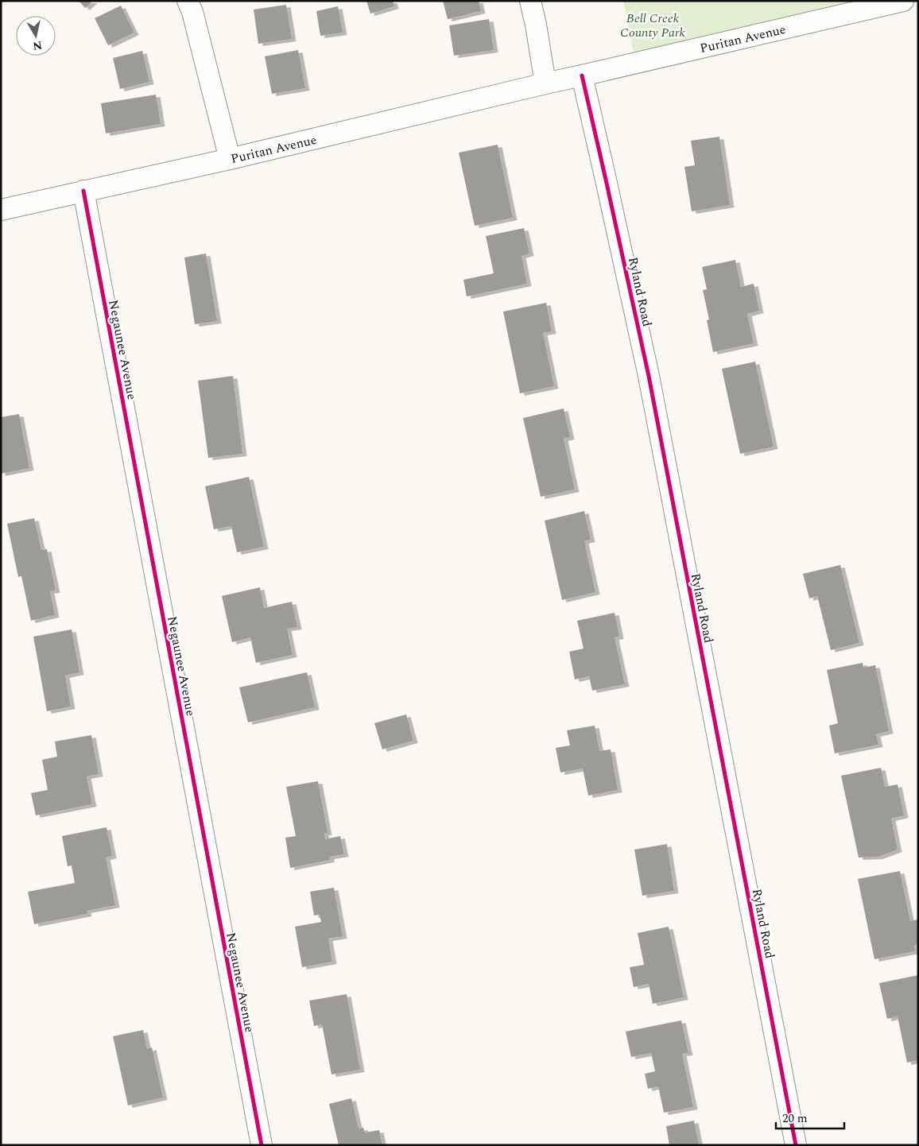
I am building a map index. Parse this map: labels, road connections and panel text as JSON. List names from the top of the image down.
{
  "streets": {
    "street": ["Puritan Avenue", "Ryland Road", "Negaunee Avenue"]
  },
  "crossings": [
    ["Puritan Avenue", "Ryland Road"],
    ["Puritan Avenue", "Negaunee Avenue"]
  ],
  "parks": ["Bell Creek County Park"],
  "scale_bar": "20 m",
  "north": "bottom"
}
